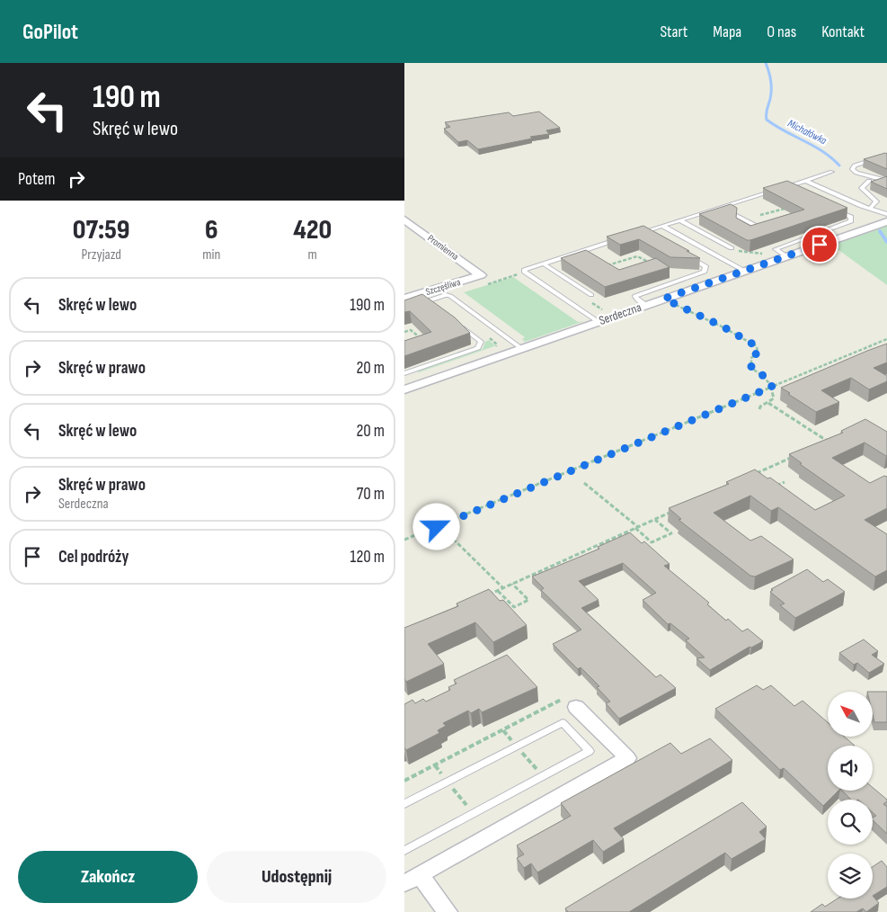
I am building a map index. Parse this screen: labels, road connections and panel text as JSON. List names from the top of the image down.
{
  "streets": {
    "street": ["Promienna", "Szczęśliwa", "Serdeczna"]
  },
  "crossings": [
    ["Promienna", "Szczęśliwa"]
  ],
  "water": ["Michałówka"],
  "north": "top left",
  "page": {
    "header": "GoPilot",
    "nav": [
      "Start",
      "Mapa",
      "O nas",
      "Kontakt"
    ],
    "turn": ["190 m", "Skręć w lewo"],
    "then": "Potem",
    "eta": [
      "07:59",
      "Przyjazd",
      "6",
      "min",
      "420",
      "m"
    ],
    "list": [
      {
        "name": "Skręć w lewo",
        "value": "190 m"
      },
      {
        "name": "Skręć w prawo",
        "value": "20 m"
      },
      {
        "name": "Skręć w lewo",
        "value": "20 m"
      },
      {
        "name": "Skręć w prawo",
        "note": "Serdeczna",
        "value": "70 m"
      },
      {
        "name": "Cel podróży",
        "value": "120 m"
      }
    ],
    "buttons": ["Zakończ", "Udostępnij"]
  }
}
